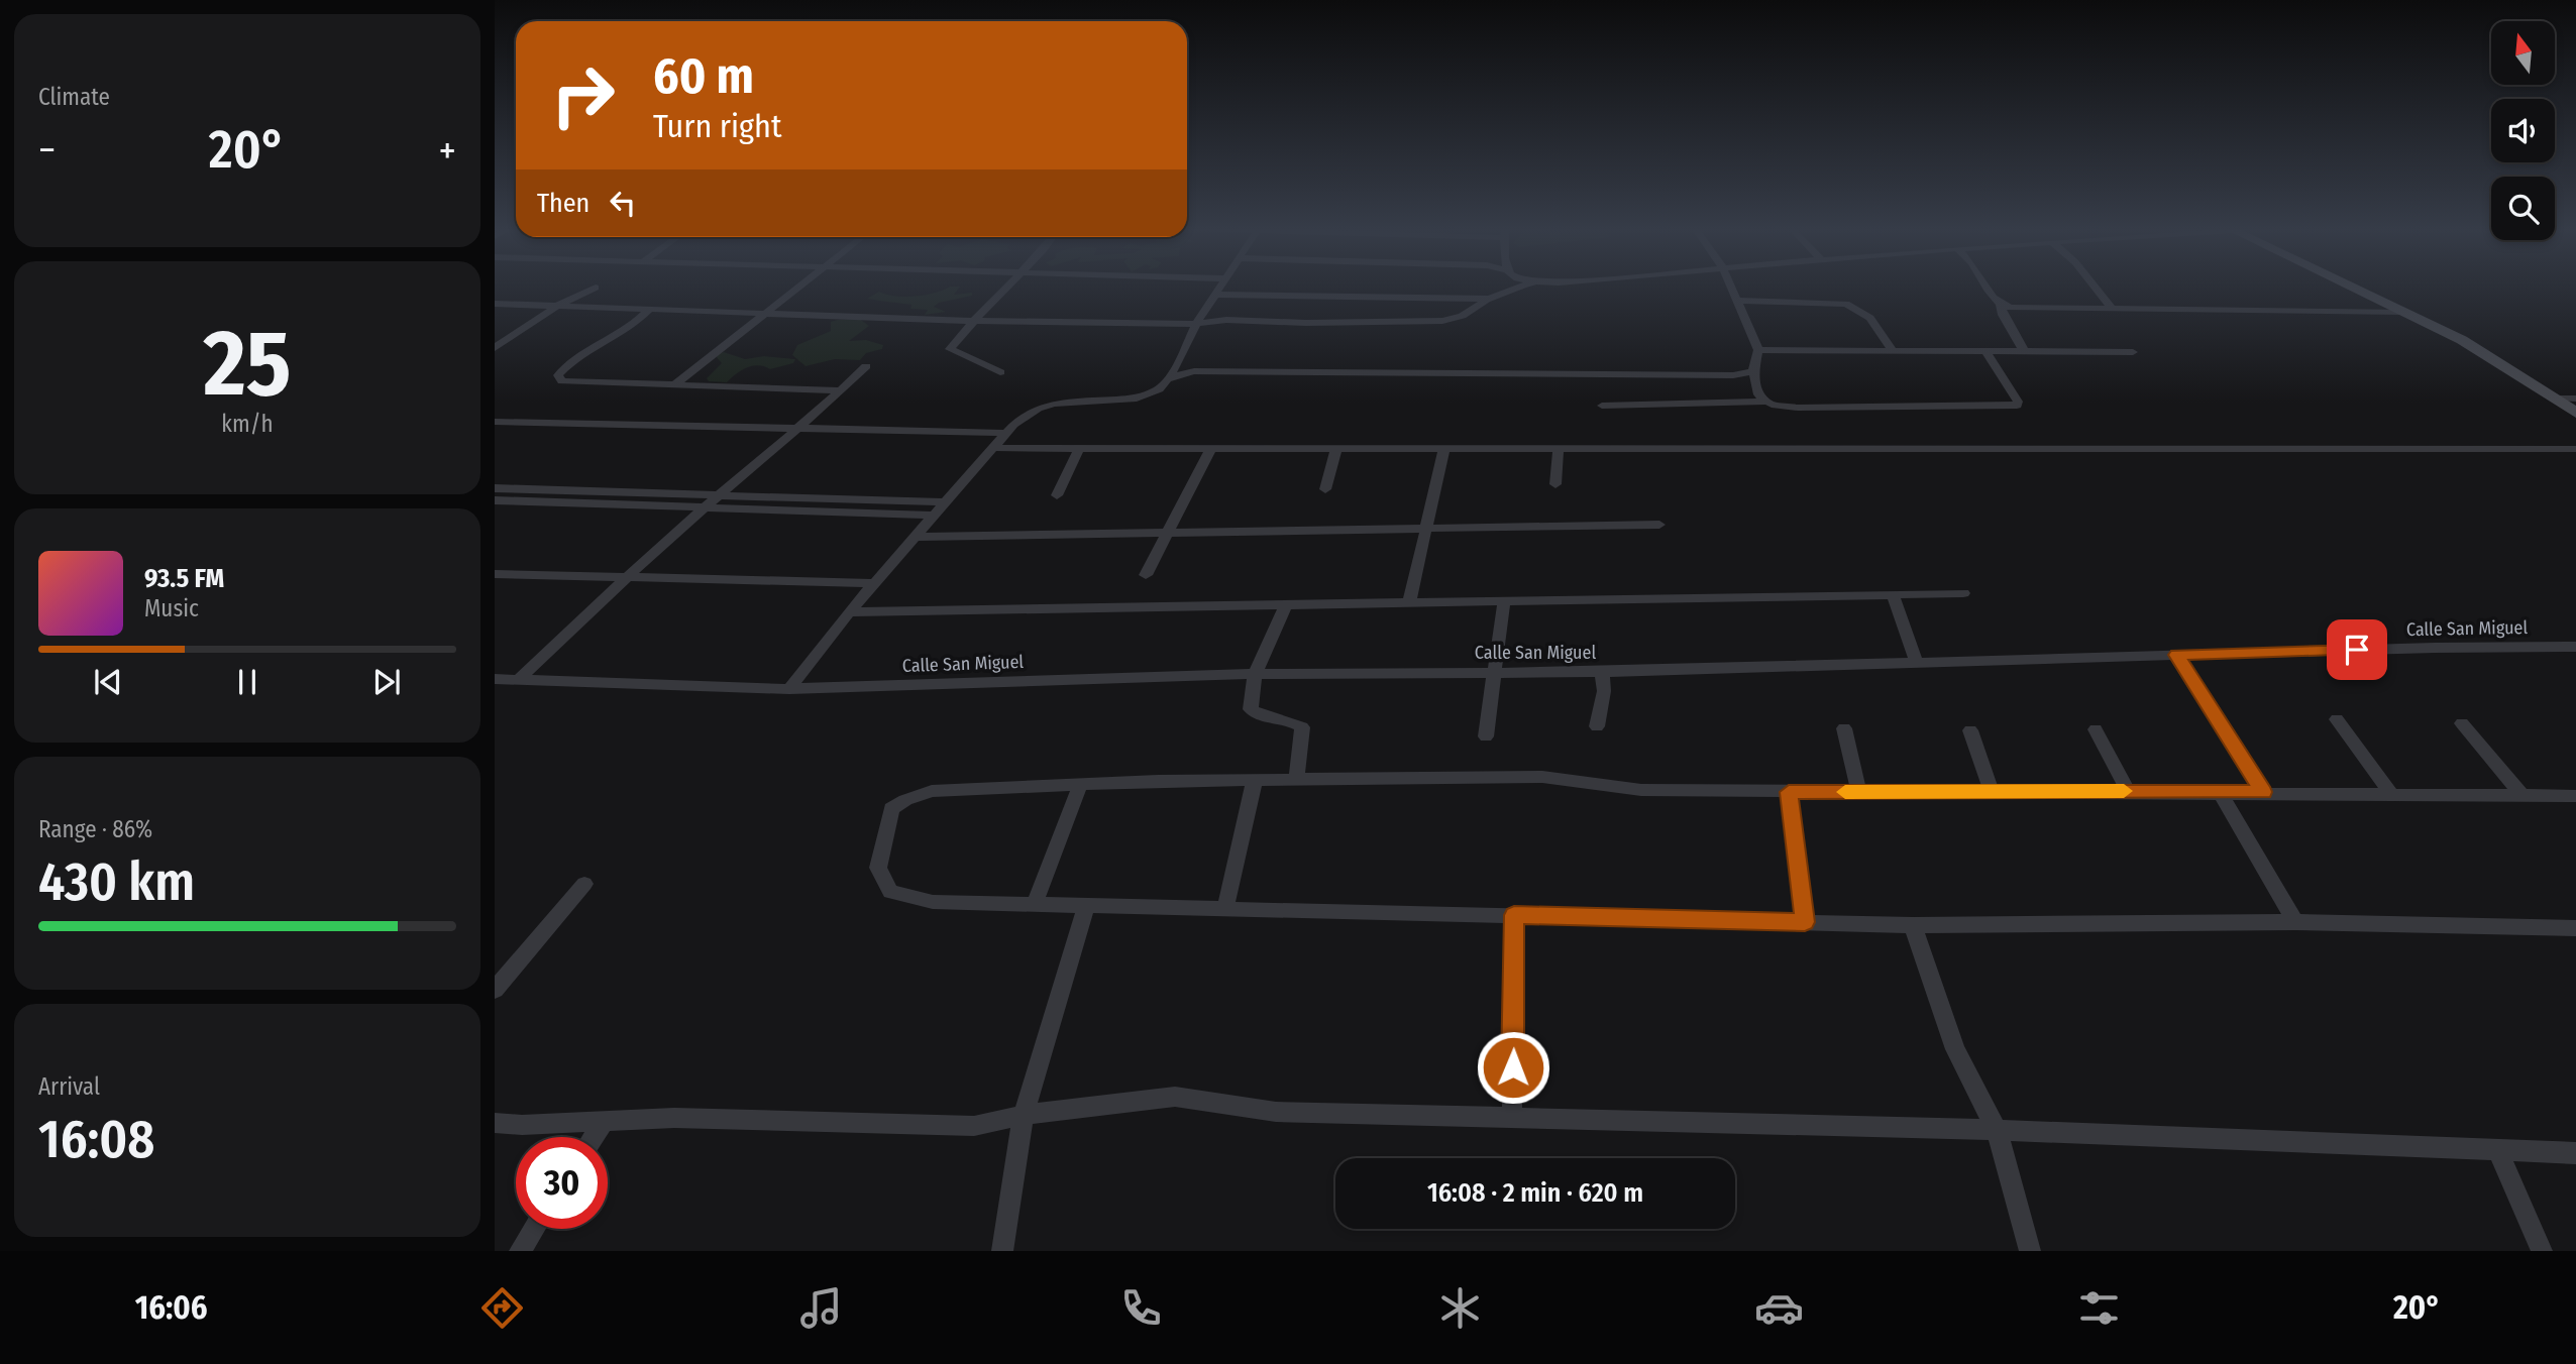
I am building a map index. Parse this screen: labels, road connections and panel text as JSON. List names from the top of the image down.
{
  "streets": {
    "street": ["Calle San Miguel"]
  },
  "north": "top",
  "page": {
    "tile": [
      "Climate",
      ["25", "km/h"],
      ["Range · 86%", "430 km"],
      ["Arrival", "16:08"]
    ],
    "turn": ["60 m", "Turn right"],
    "heat": ["−", "20°", "+"],
    "then": "Then",
    "song": ["93.5 FM", "Music"],
    "limit": "30",
    "trip": "16:08 · 2 min · 620 m",
    "tabs": ["16:06", "20°"]
  }
}
